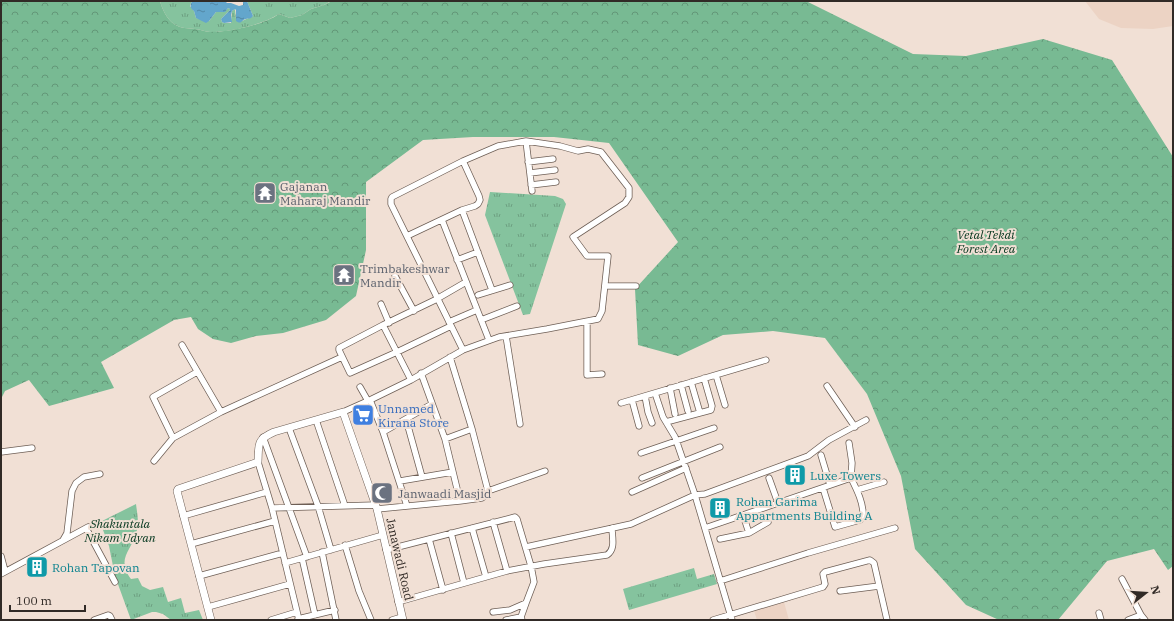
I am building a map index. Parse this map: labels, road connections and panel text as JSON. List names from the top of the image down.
{
  "streets": {
    "street": ["Janawadi Road"]
  },
  "parks": ["Vetal Tekdi Forest Area", "Shakuntala Nikam Udyan"],
  "places": {
    "temple": ["Gajanan Maharaj Mandir", "Trimbakeshwar Mandir"],
    "supermarket": ["Unnamed Kirana Store"],
    "building": ["Luxe Towers", "Rohan Garima Appartments Building A", "Rohan Tapovan"],
    "mosque": ["Janwaadi Masjid"]
  },
  "scale_bar": "100 m",
  "north": "right"
}
